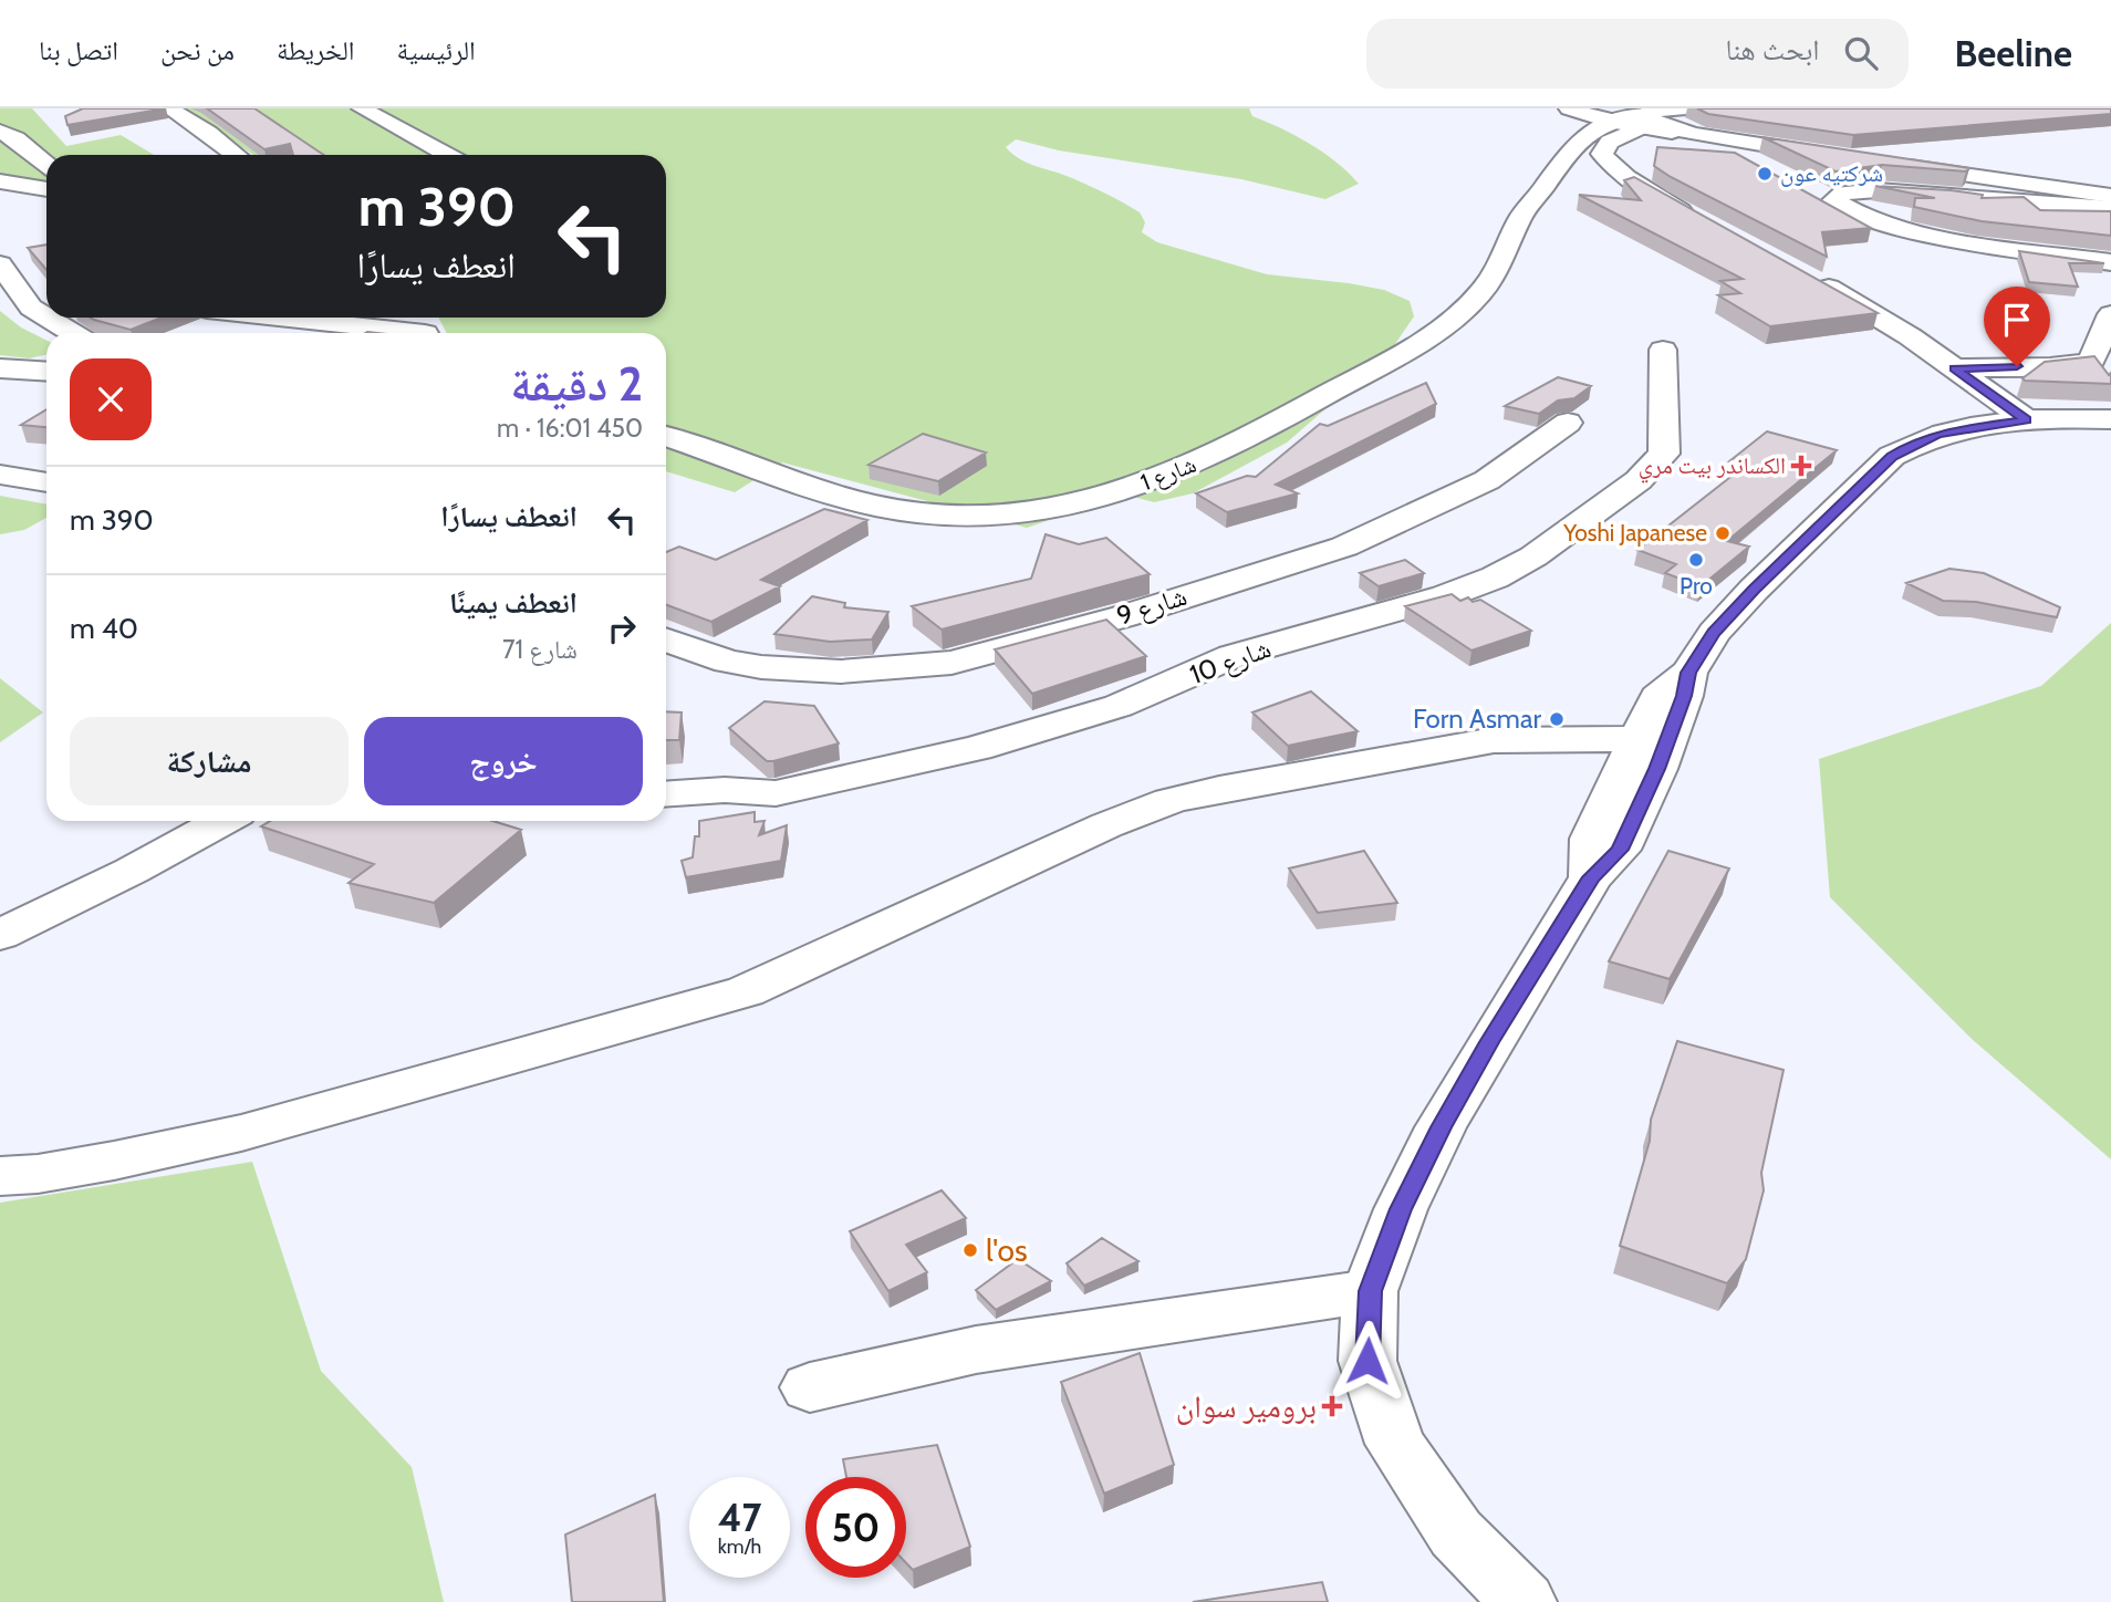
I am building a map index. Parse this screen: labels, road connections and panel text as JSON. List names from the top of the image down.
{
  "streets": {
    "street": ["شارع 1", "شارع 9", "شارع 10"]
  },
  "places": {
    "other": [
      "شركتيه عون",
      "Yoshi Japanese",
      "Pro",
      "Forn Asmar",
      "l'os"
    ],
    "health": ["الكساندر بيت مري", "برومير سوان"]
  },
  "page": {
    "header": "Beeline",
    "search": "ابحث هنا",
    "nav": [
      "الرئيسية",
      "الخريطة",
      "من نحن",
      "اتصل بنا"
    ],
    "turn": ["390 m", "انعطف يسارًا"],
    "heading": ["2 دقيقة", "450 m · 16:01"],
    "list": [
      {
        "name": "انعطف يسارًا",
        "value": "390 m"
      },
      {
        "name": "انعطف يمينًا",
        "note": "شارع 71",
        "value": "40 m"
      }
    ],
    "buttons": ["خروج", "مشاركة"],
    "speed": "47 km/h",
    "limit": "50"
  }
}
